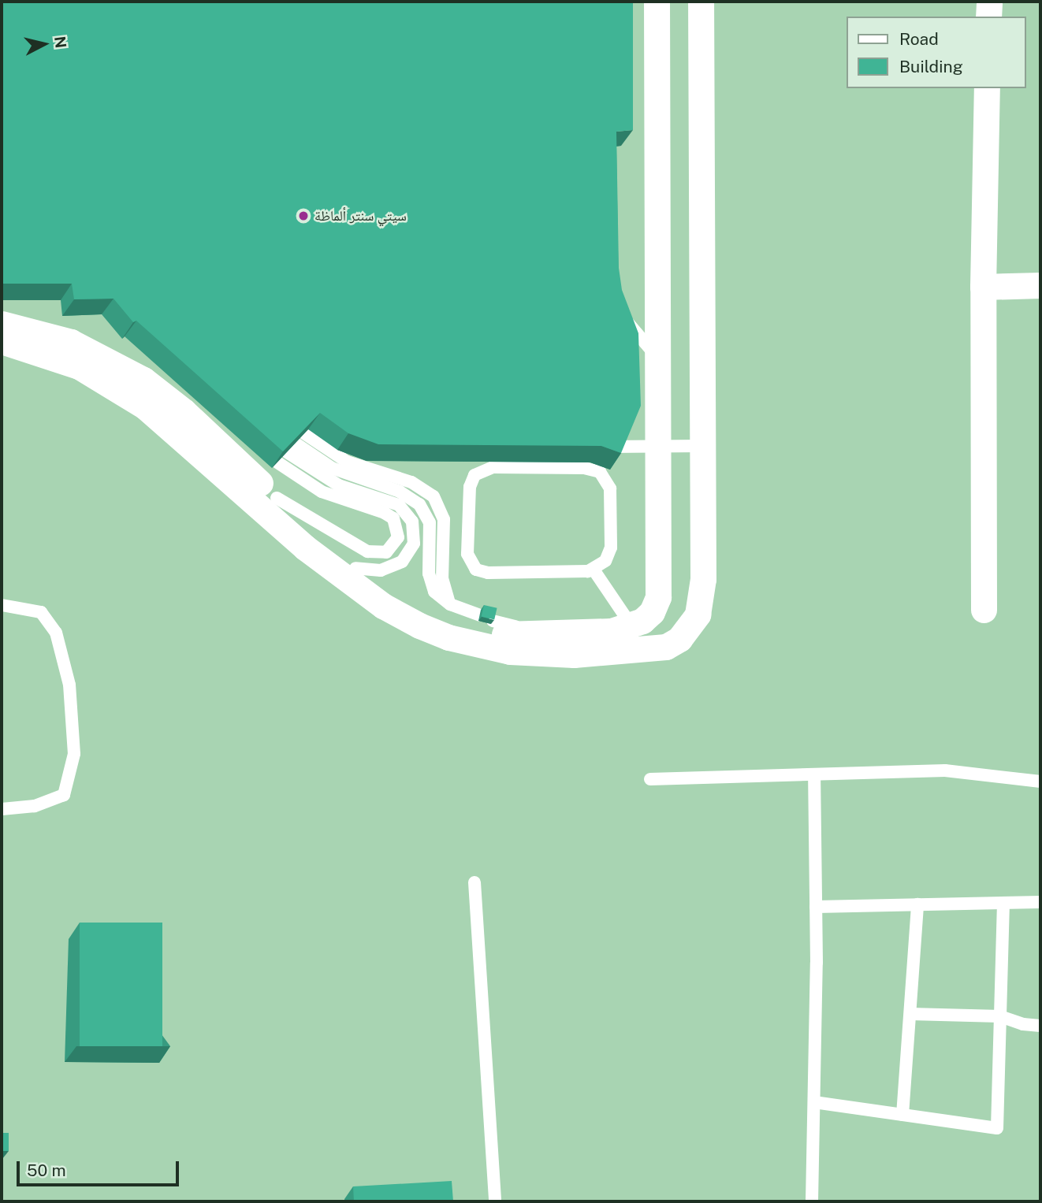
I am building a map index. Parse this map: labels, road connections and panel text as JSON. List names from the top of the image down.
{
  "places": ["سيتي سنتر ألماظة"],
  "legend": ["Road", "Building"],
  "scale_bar": "50 m",
  "north": "right"
}
